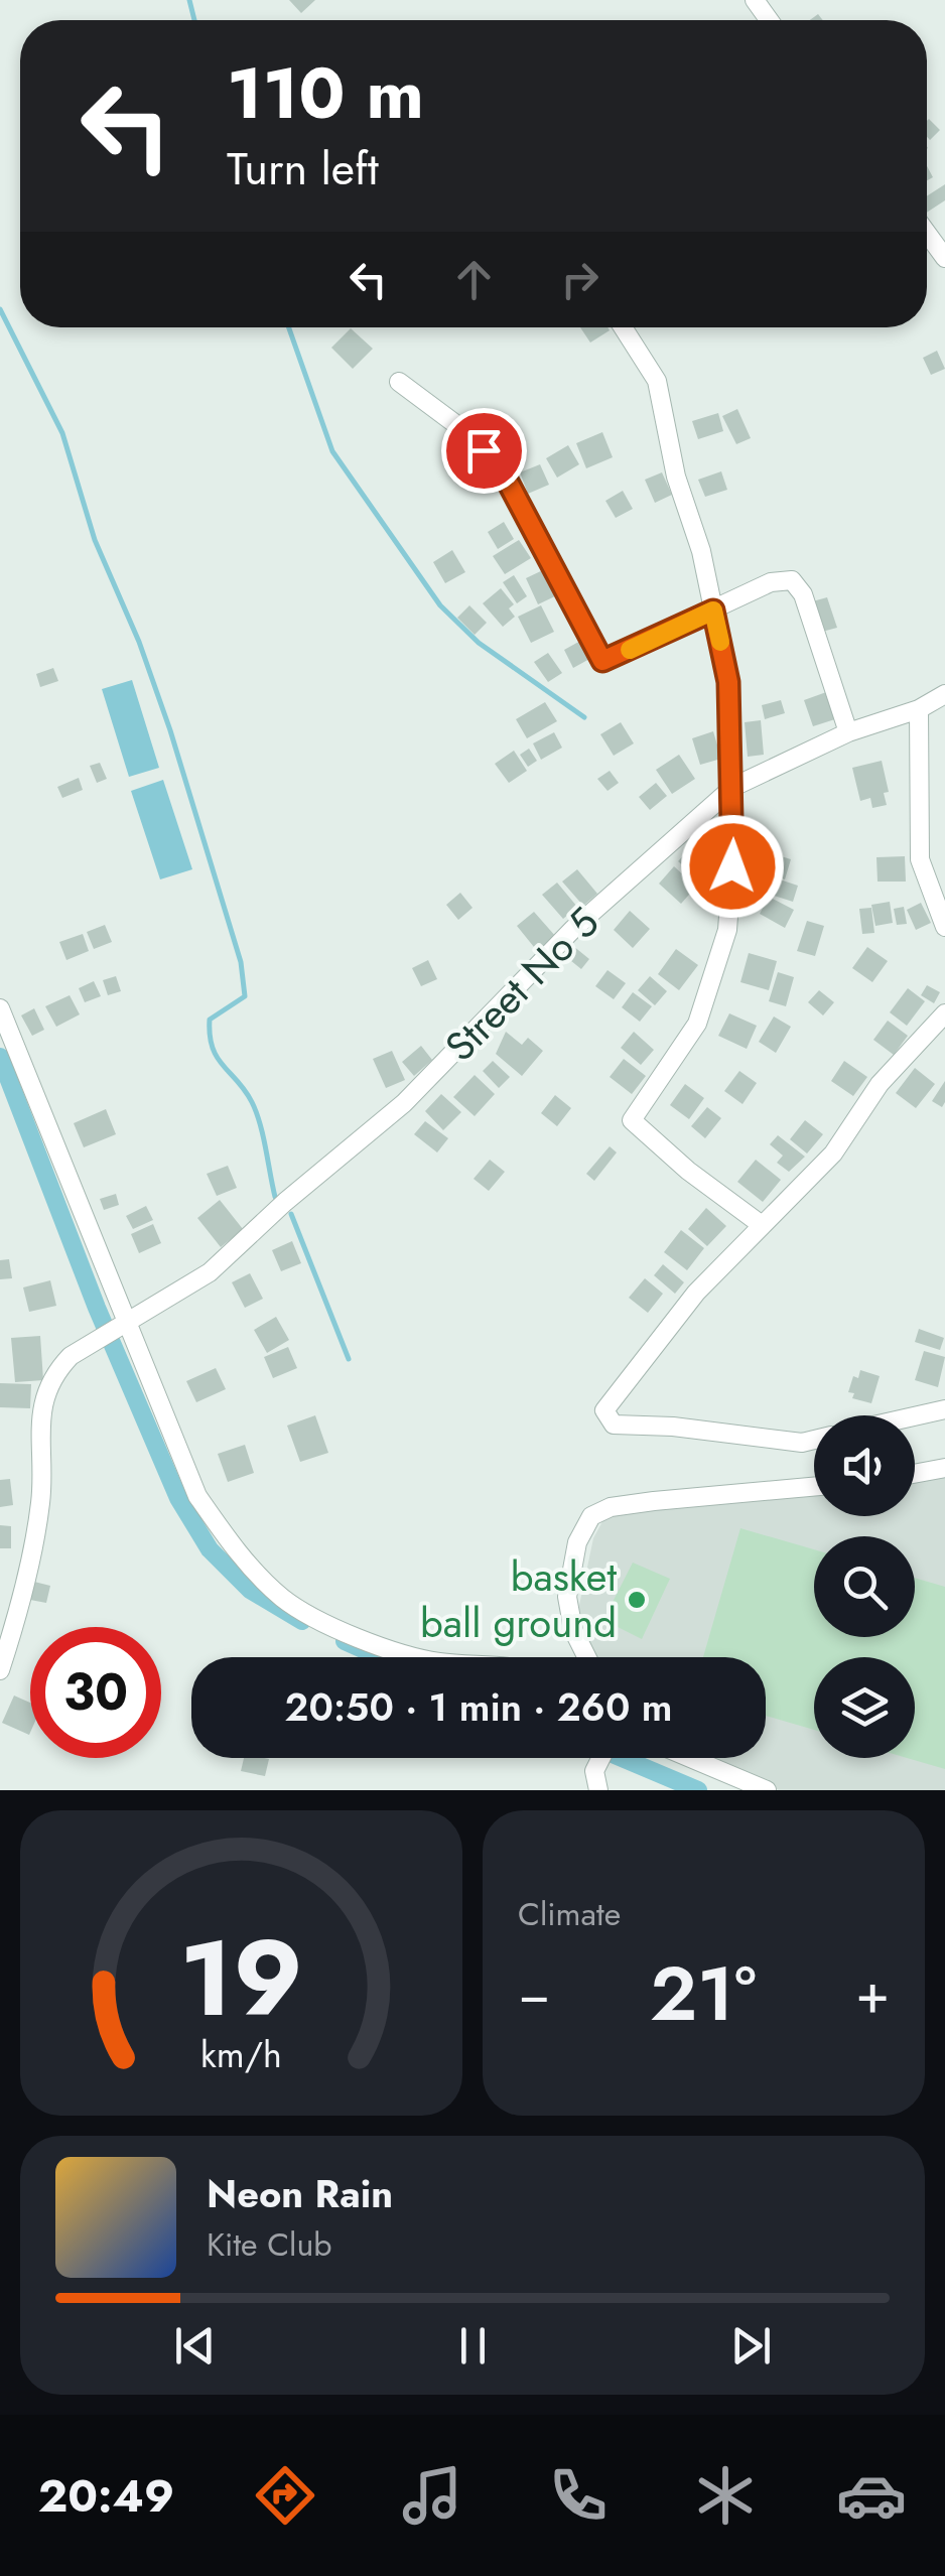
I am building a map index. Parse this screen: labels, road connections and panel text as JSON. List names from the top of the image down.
{
  "streets": {
    "street": ["Street No 5"]
  },
  "places": ["basket ball ground"],
  "page": {
    "turn": ["110 m", "Turn left"],
    "limit": "30",
    "trip": "20:50 · 1 min · 260 m",
    "tile": "Climate",
    "heat": ["−", "21°", "+"],
    "song": ["Neon Rain", "Kite Club"],
    "tabs": "20:49",
    "gauge": ["19", "km/h"]
  }
}
